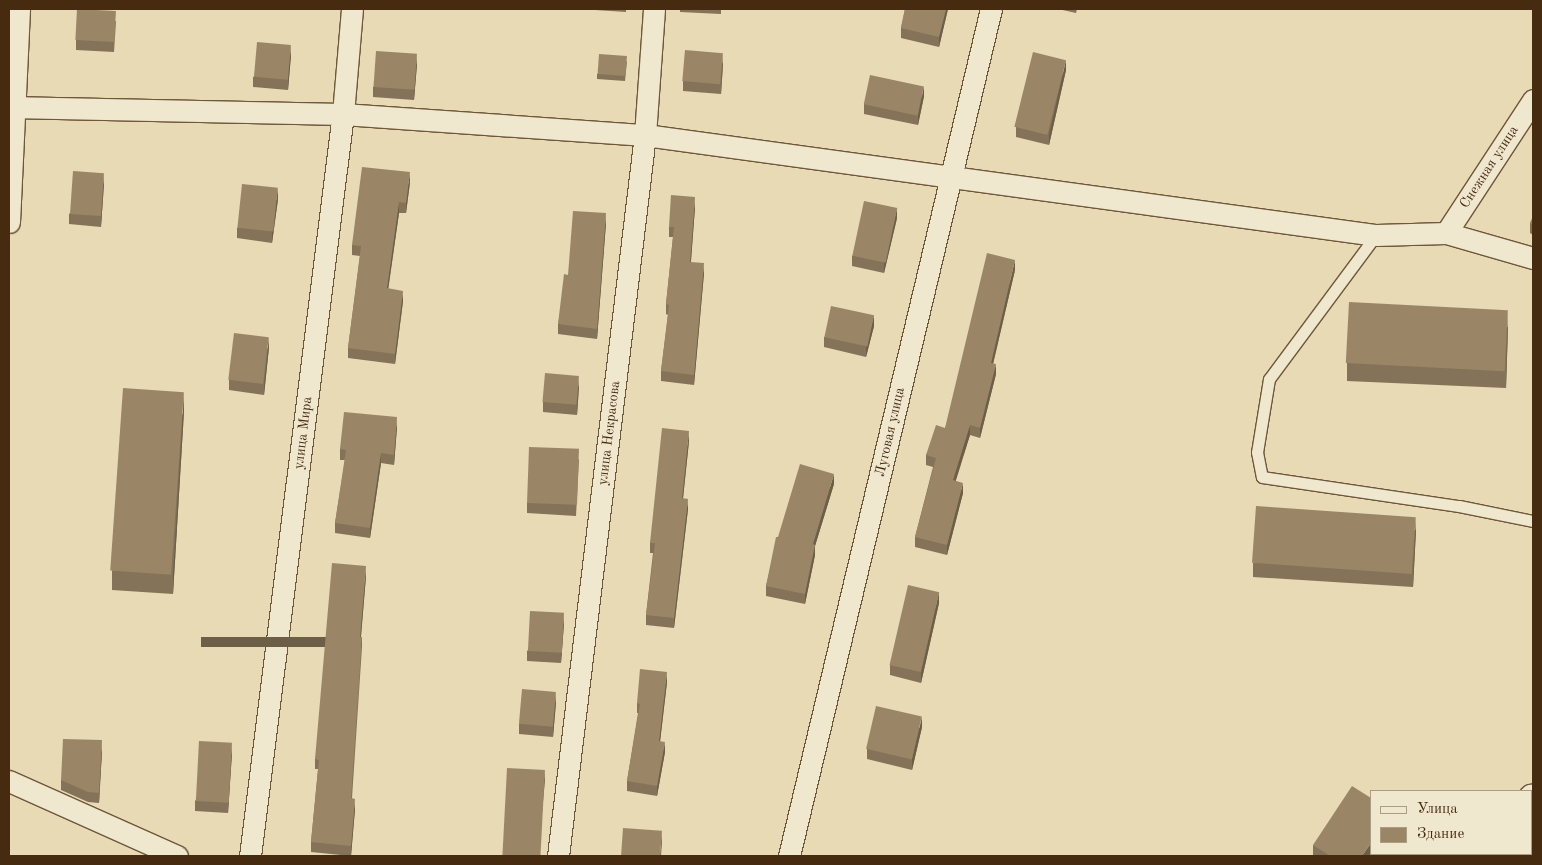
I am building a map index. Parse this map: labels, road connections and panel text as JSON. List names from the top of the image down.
{
  "streets": {
    "street": [
      "Снежная улица",
      "Луговая улица",
      "улица Мира",
      "улица Некрасова"
    ]
  },
  "legend": ["Улица", "Здание"]
}
